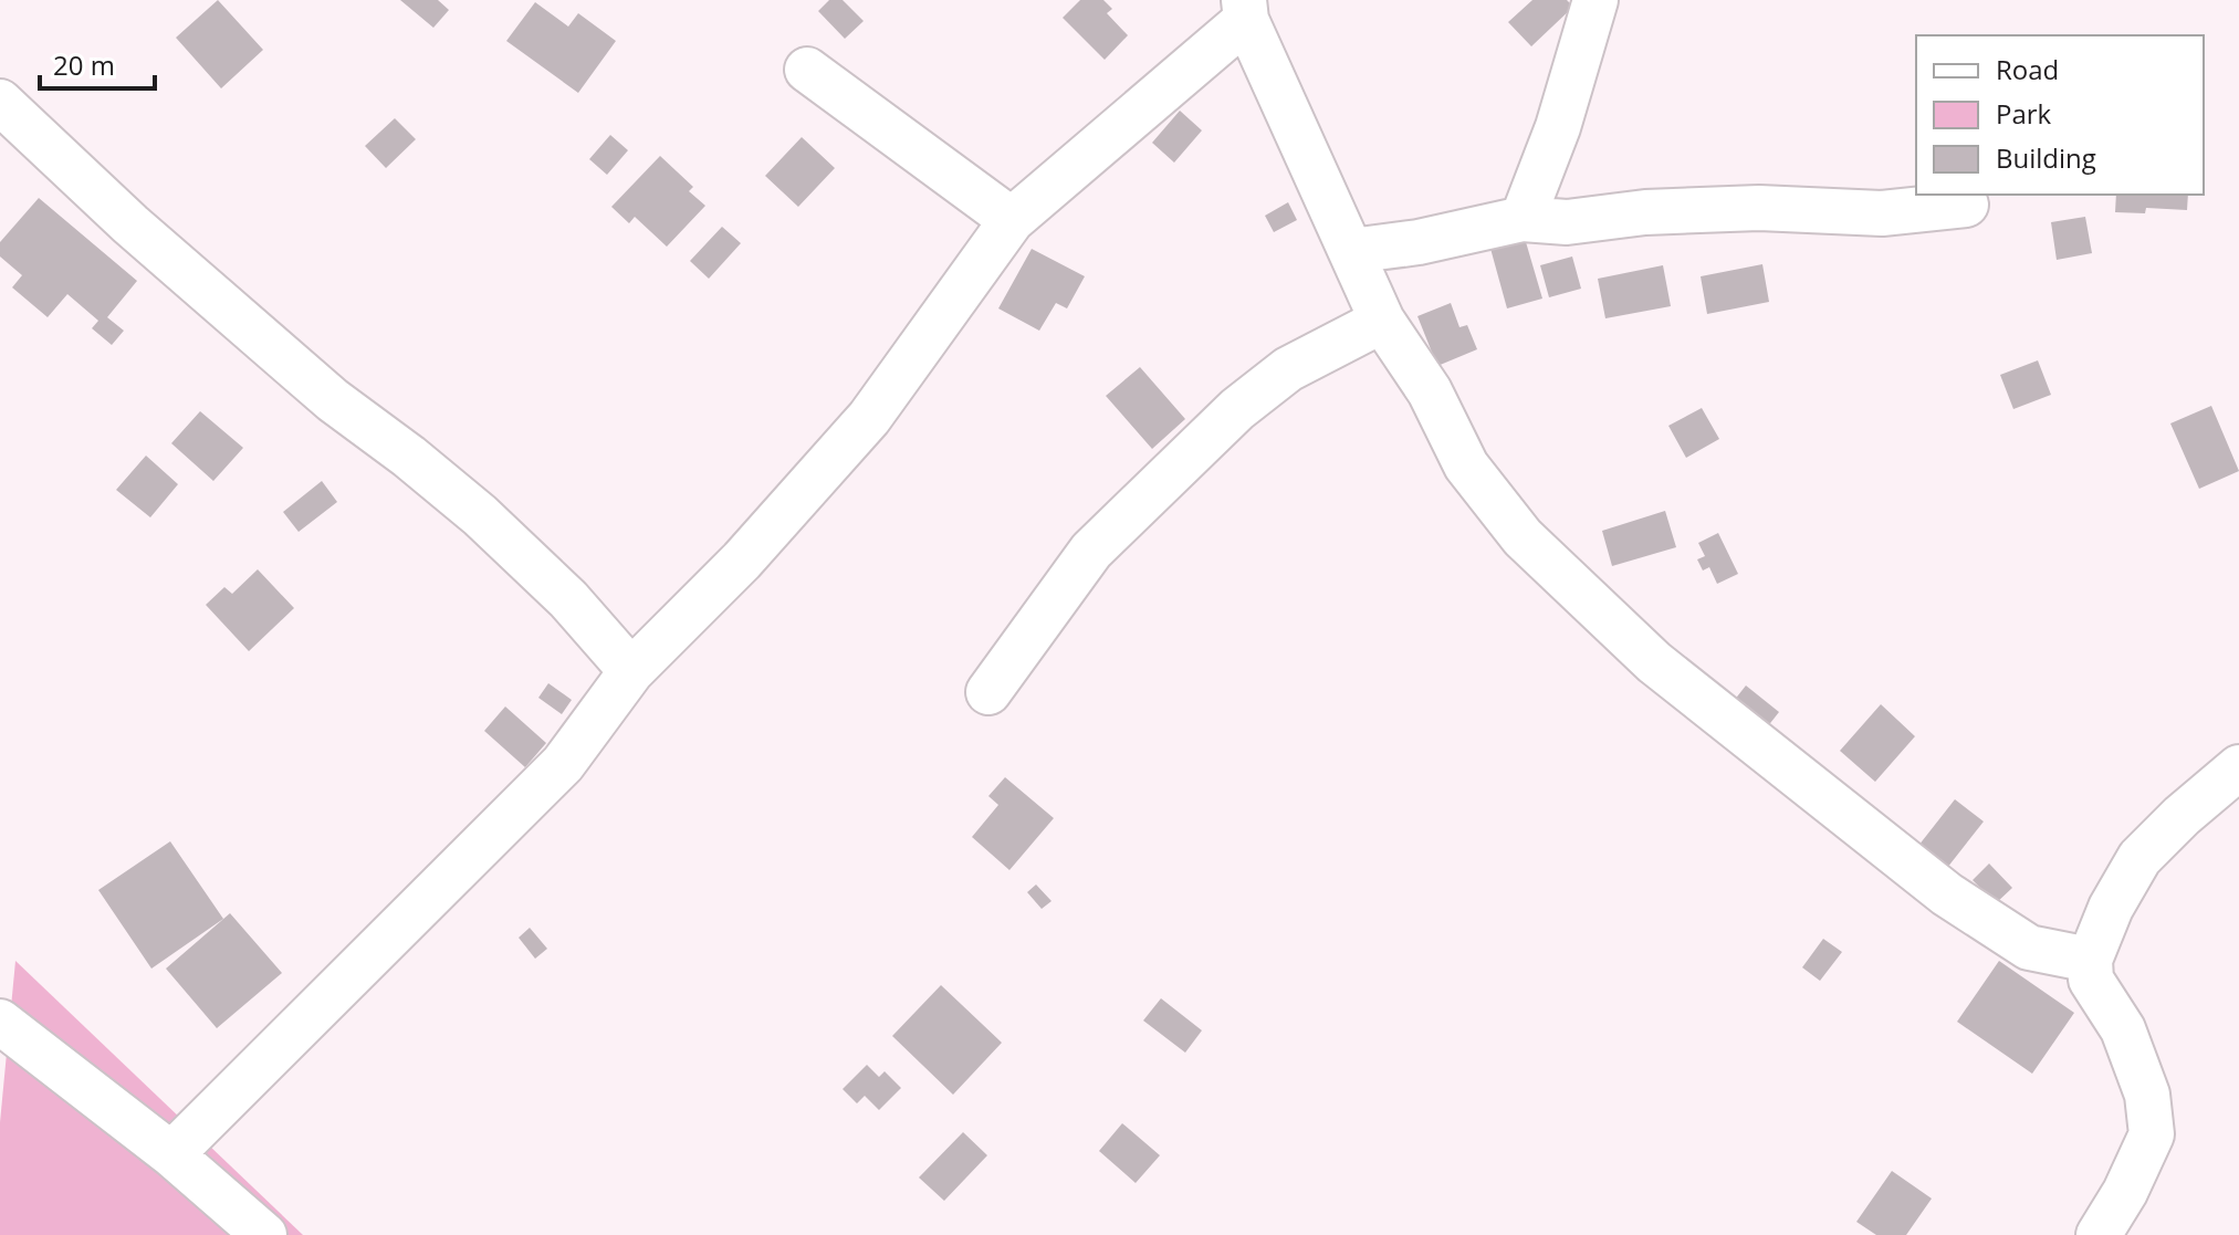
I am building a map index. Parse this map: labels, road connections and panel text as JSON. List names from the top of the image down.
{
  "legend": ["Road", "Park", "Building"],
  "scale_bar": "20 m"
}
